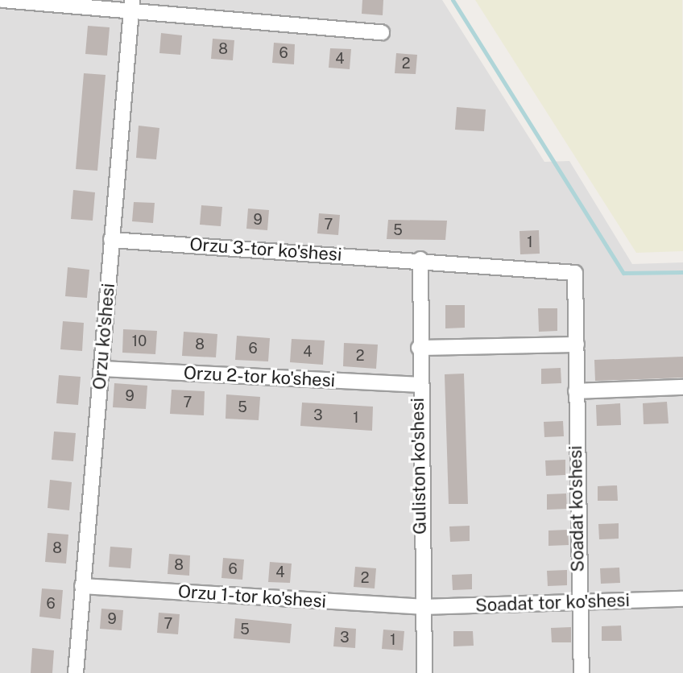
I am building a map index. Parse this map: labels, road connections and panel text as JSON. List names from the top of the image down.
{
  "streets": {
    "street": [
      "Orzu 3-tor ko'shesi",
      "Orzu ko'shesi",
      "Orzu 2-tor ko'shesi",
      "Guliston ko'shesi",
      "Soadat ko'shesi",
      "Orzu 1-tor ko'shesi",
      "Soadat tor ko'shesi"
    ]
  },
  "crossings": [
    ["Orzu 3-tor ko'shesi", "Orzu ko'shesi"],
    ["Orzu 3-tor ko'shesi", "Guliston ko'shesi"],
    ["Orzu 3-tor ko'shesi", "Soadat ko'shesi"],
    ["Orzu ko'shesi", "Orzu 2-tor ko'shesi"],
    ["Orzu ko'shesi", "Orzu 1-tor ko'shesi"],
    ["Orzu 2-tor ko'shesi", "Guliston ko'shesi"],
    ["Guliston ko'shesi", "Orzu 1-tor ko'shesi"],
    ["Guliston ko'shesi", "Soadat tor ko'shesi"],
    ["Soadat ko'shesi", "Soadat tor ko'shesi"],
    ["Orzu 1-tor ko'shesi", "Soadat tor ko'shesi"]
  ],
  "house_numbers": [
    "8",
    "6",
    "4",
    "2",
    "9",
    "7",
    "5",
    "1",
    "10",
    "8",
    "6",
    "4",
    "2",
    "9",
    "7",
    "5",
    "3",
    "1",
    "8",
    "8",
    "6",
    "4",
    "2",
    "6",
    "9",
    "7",
    "5",
    "3",
    "1"
  ]
}
